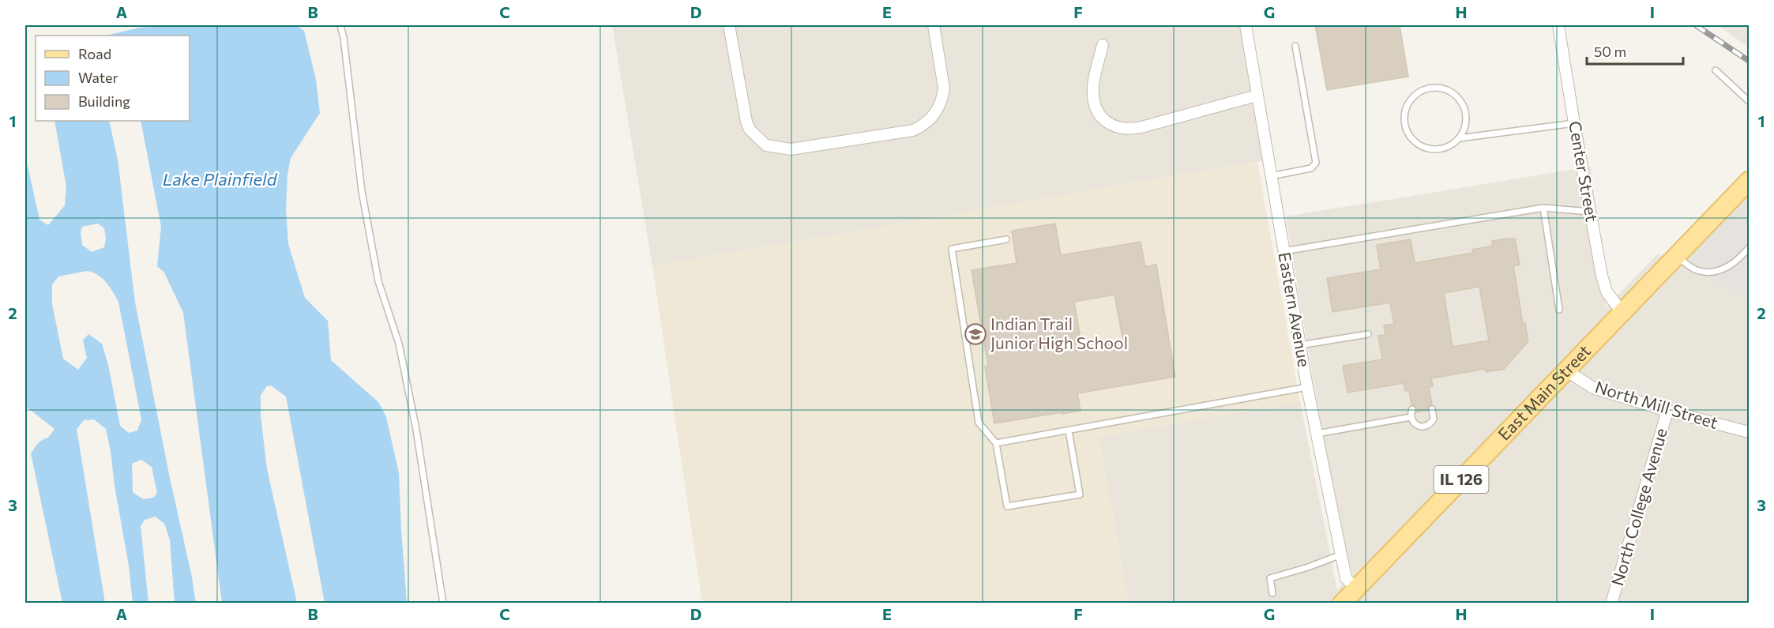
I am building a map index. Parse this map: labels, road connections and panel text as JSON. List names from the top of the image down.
{
  "streets": {
    "main road": ["East Main Street", "IL 126"],
    "street": [
      "Center Street",
      "Eastern Avenue",
      "North Mill Street",
      "North College Avenue"
    ]
  },
  "crossings": [
    ["Center Street", "East Main Street"],
    ["Eastern Avenue", "East Main Street"],
    ["East Main Street", "North Mill Street"],
    ["North Mill Street", "North College Avenue"]
  ],
  "water": ["Lake Plainfield"],
  "places": {
    "school or university": ["Indian Trail Junior High School"]
  },
  "legend": ["Road", "Water", "Building"],
  "scale_bar": "50 m",
  "grid": {
    "columns": [
      "A",
      "B",
      "C",
      "D",
      "E",
      "F",
      "G",
      "H",
      "I"
    ],
    "rows": ["1", "2", "3"]
  }
}
